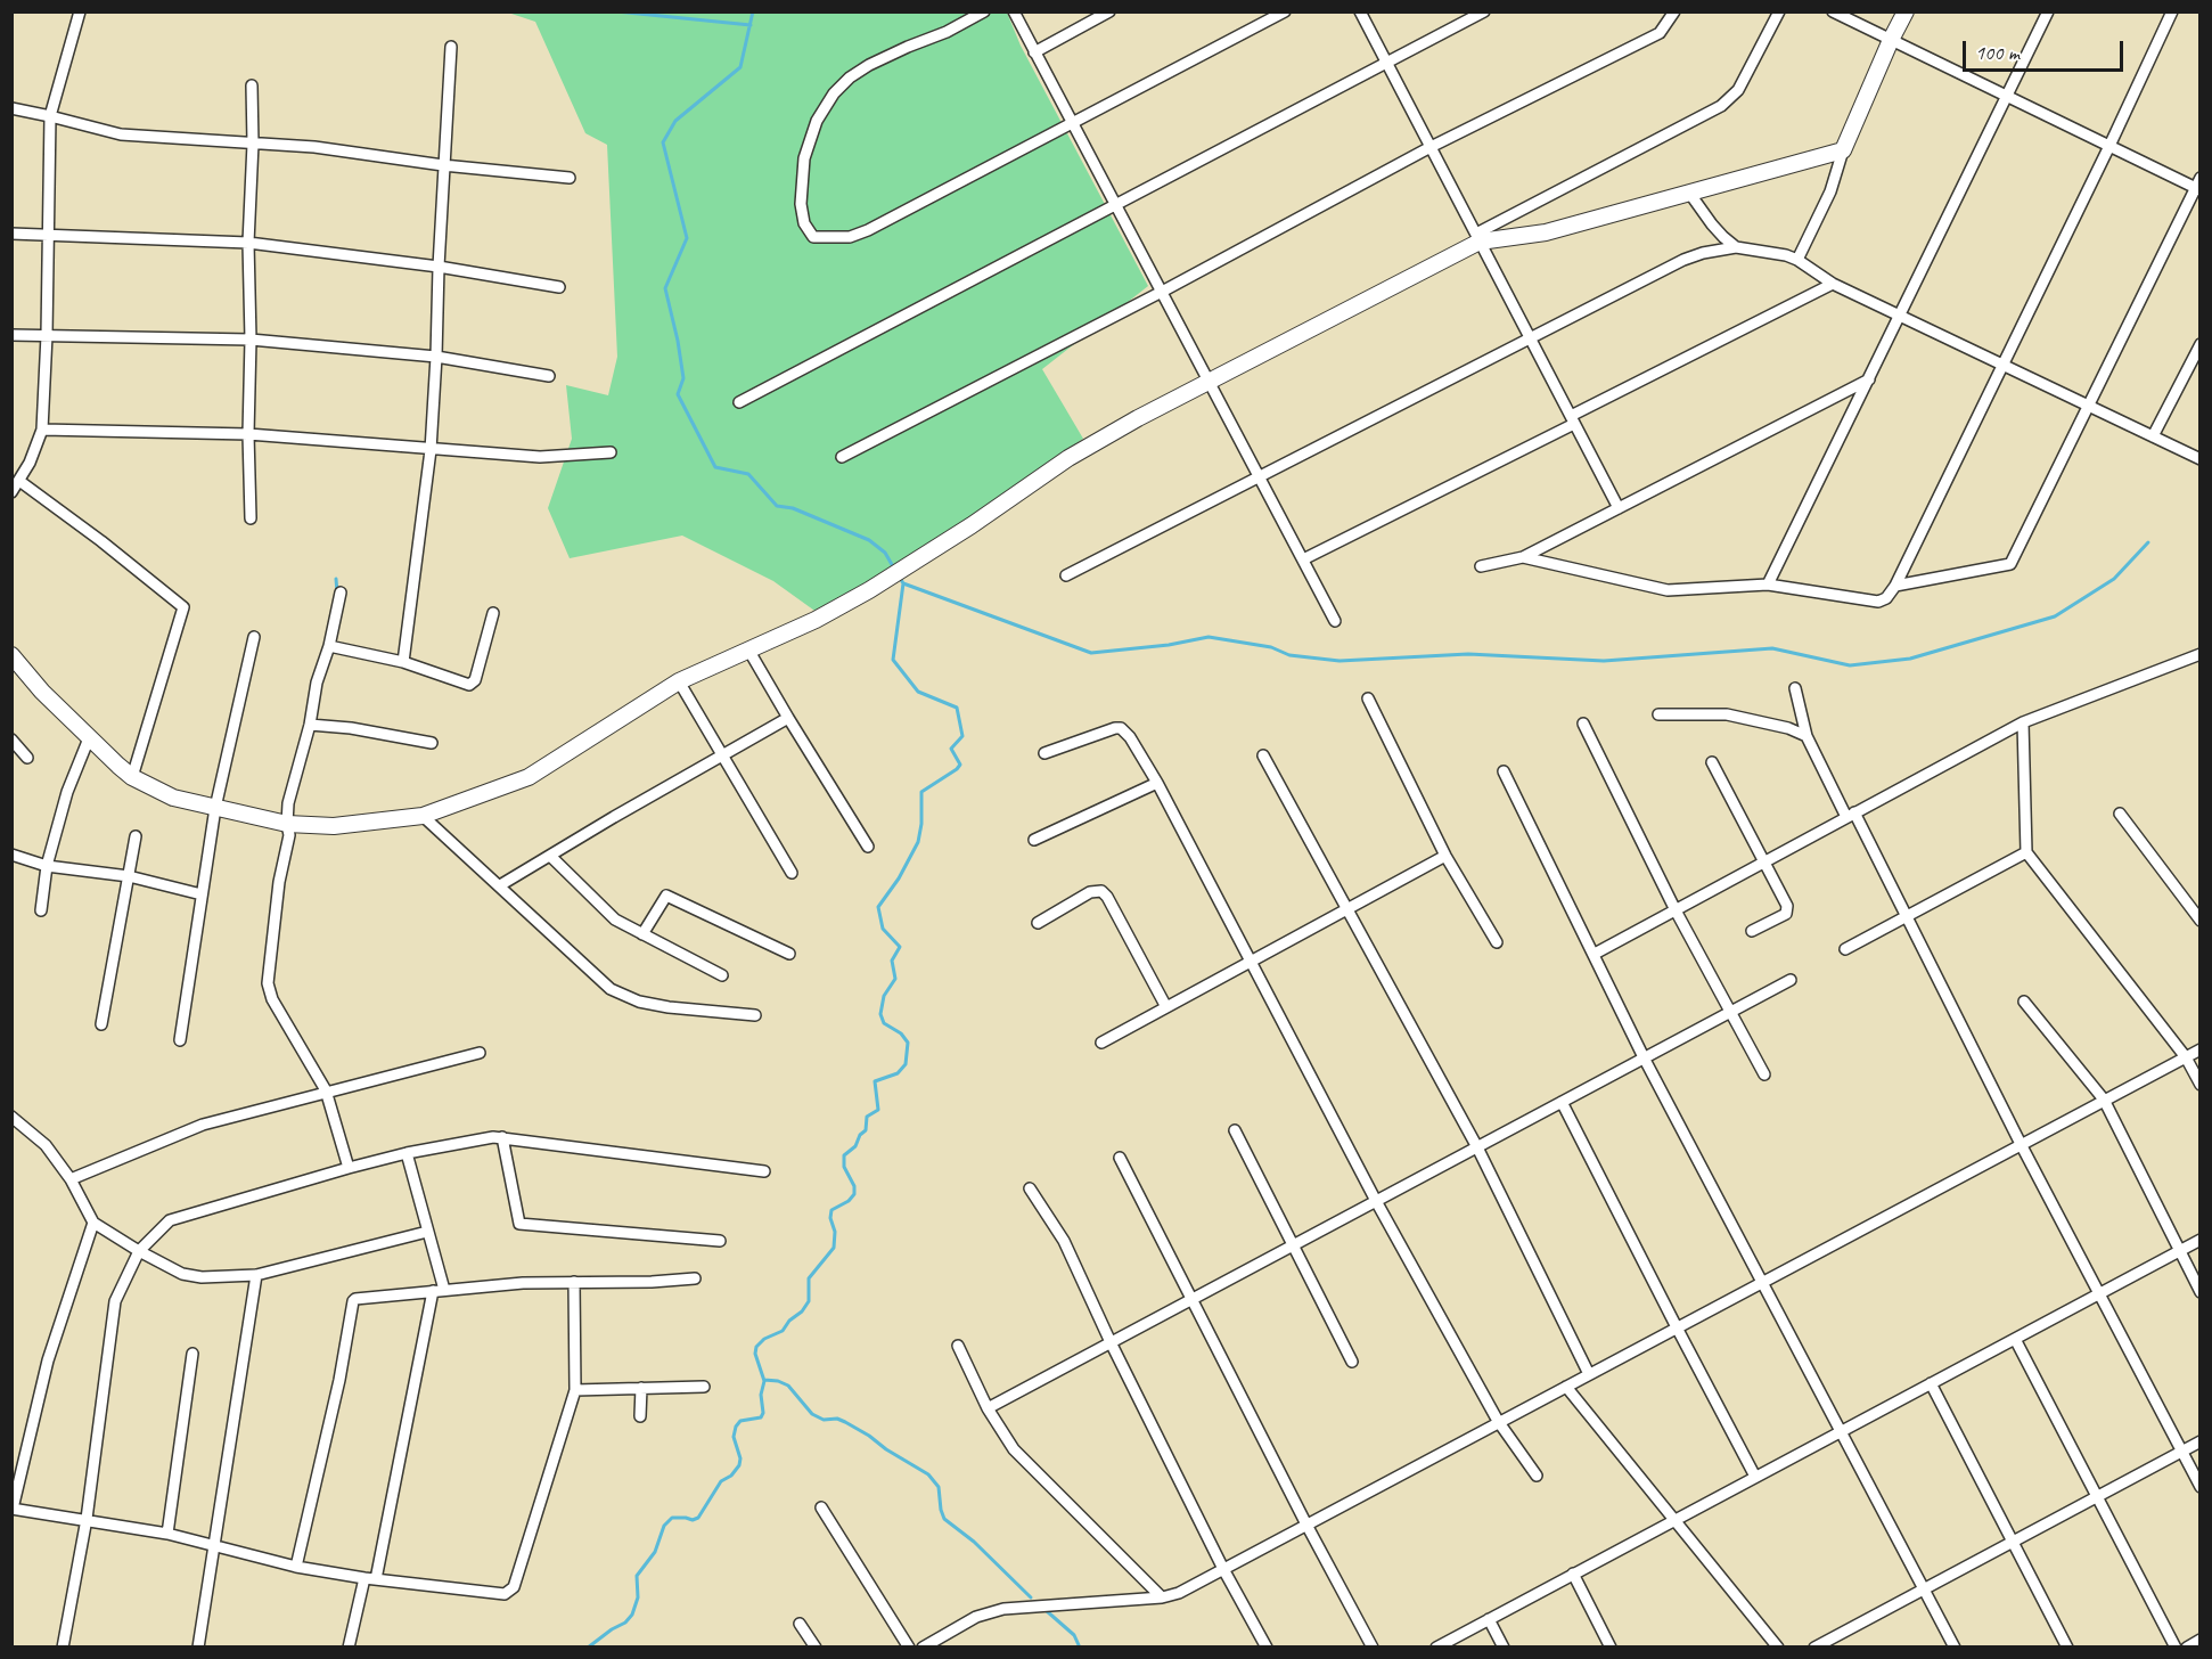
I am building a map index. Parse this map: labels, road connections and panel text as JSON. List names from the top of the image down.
{
  "scale_bar": "100 m"
}
